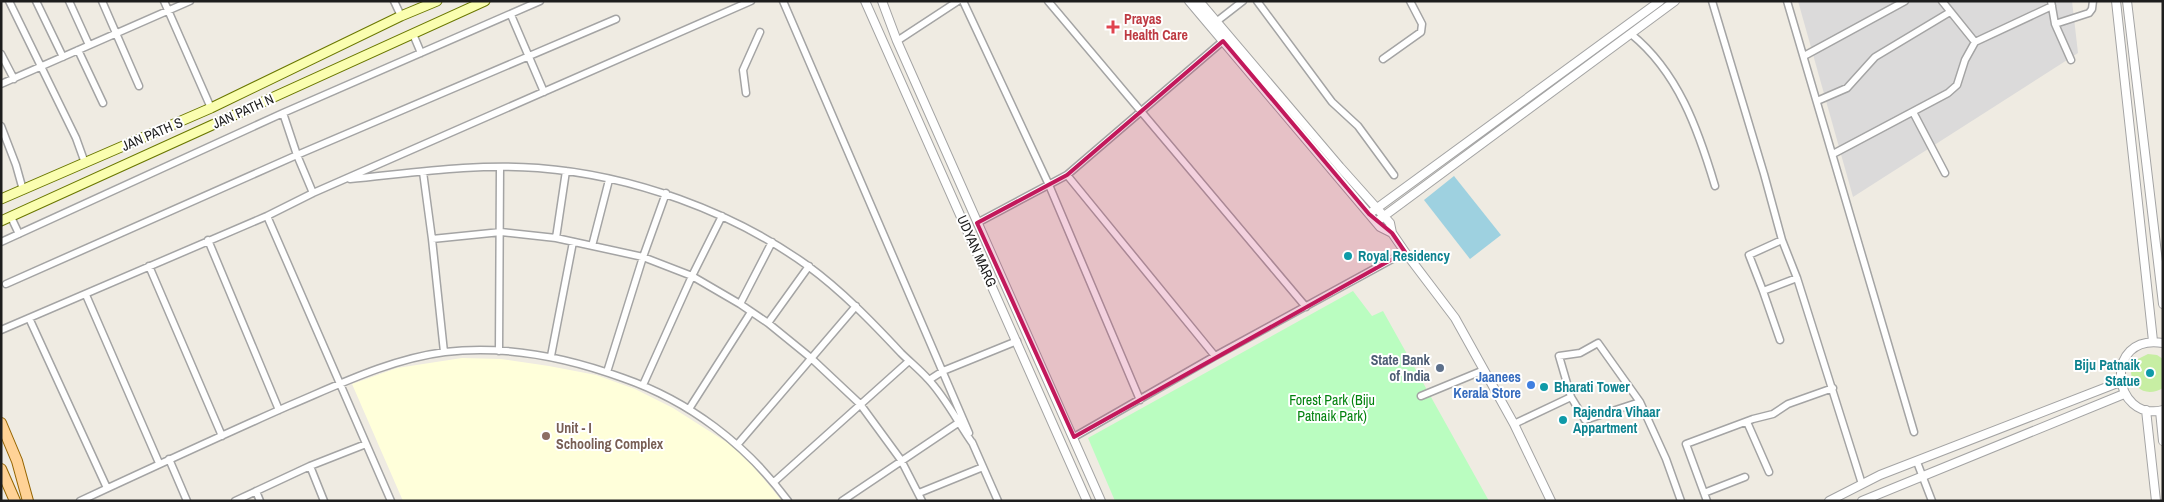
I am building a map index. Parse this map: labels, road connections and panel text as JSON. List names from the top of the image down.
{
  "streets": {
    "main road": ["JAN PATH N", "JAN PATH S"],
    "street": ["UDYAN MARG"]
  },
  "parks": ["Forest Park (Biju Patnaik Park)"],
  "places": {
    "health": ["Prayas Health Care"],
    "other": [
      "Royal Residency",
      "State Bank of India",
      "Biju Patnaik Statue",
      "Jaanees Kerala Store",
      "Bharati Tower",
      "Rajendra Vihaar Appartment",
      "Unit - I Schooling Complex"
    ]
  }
}
